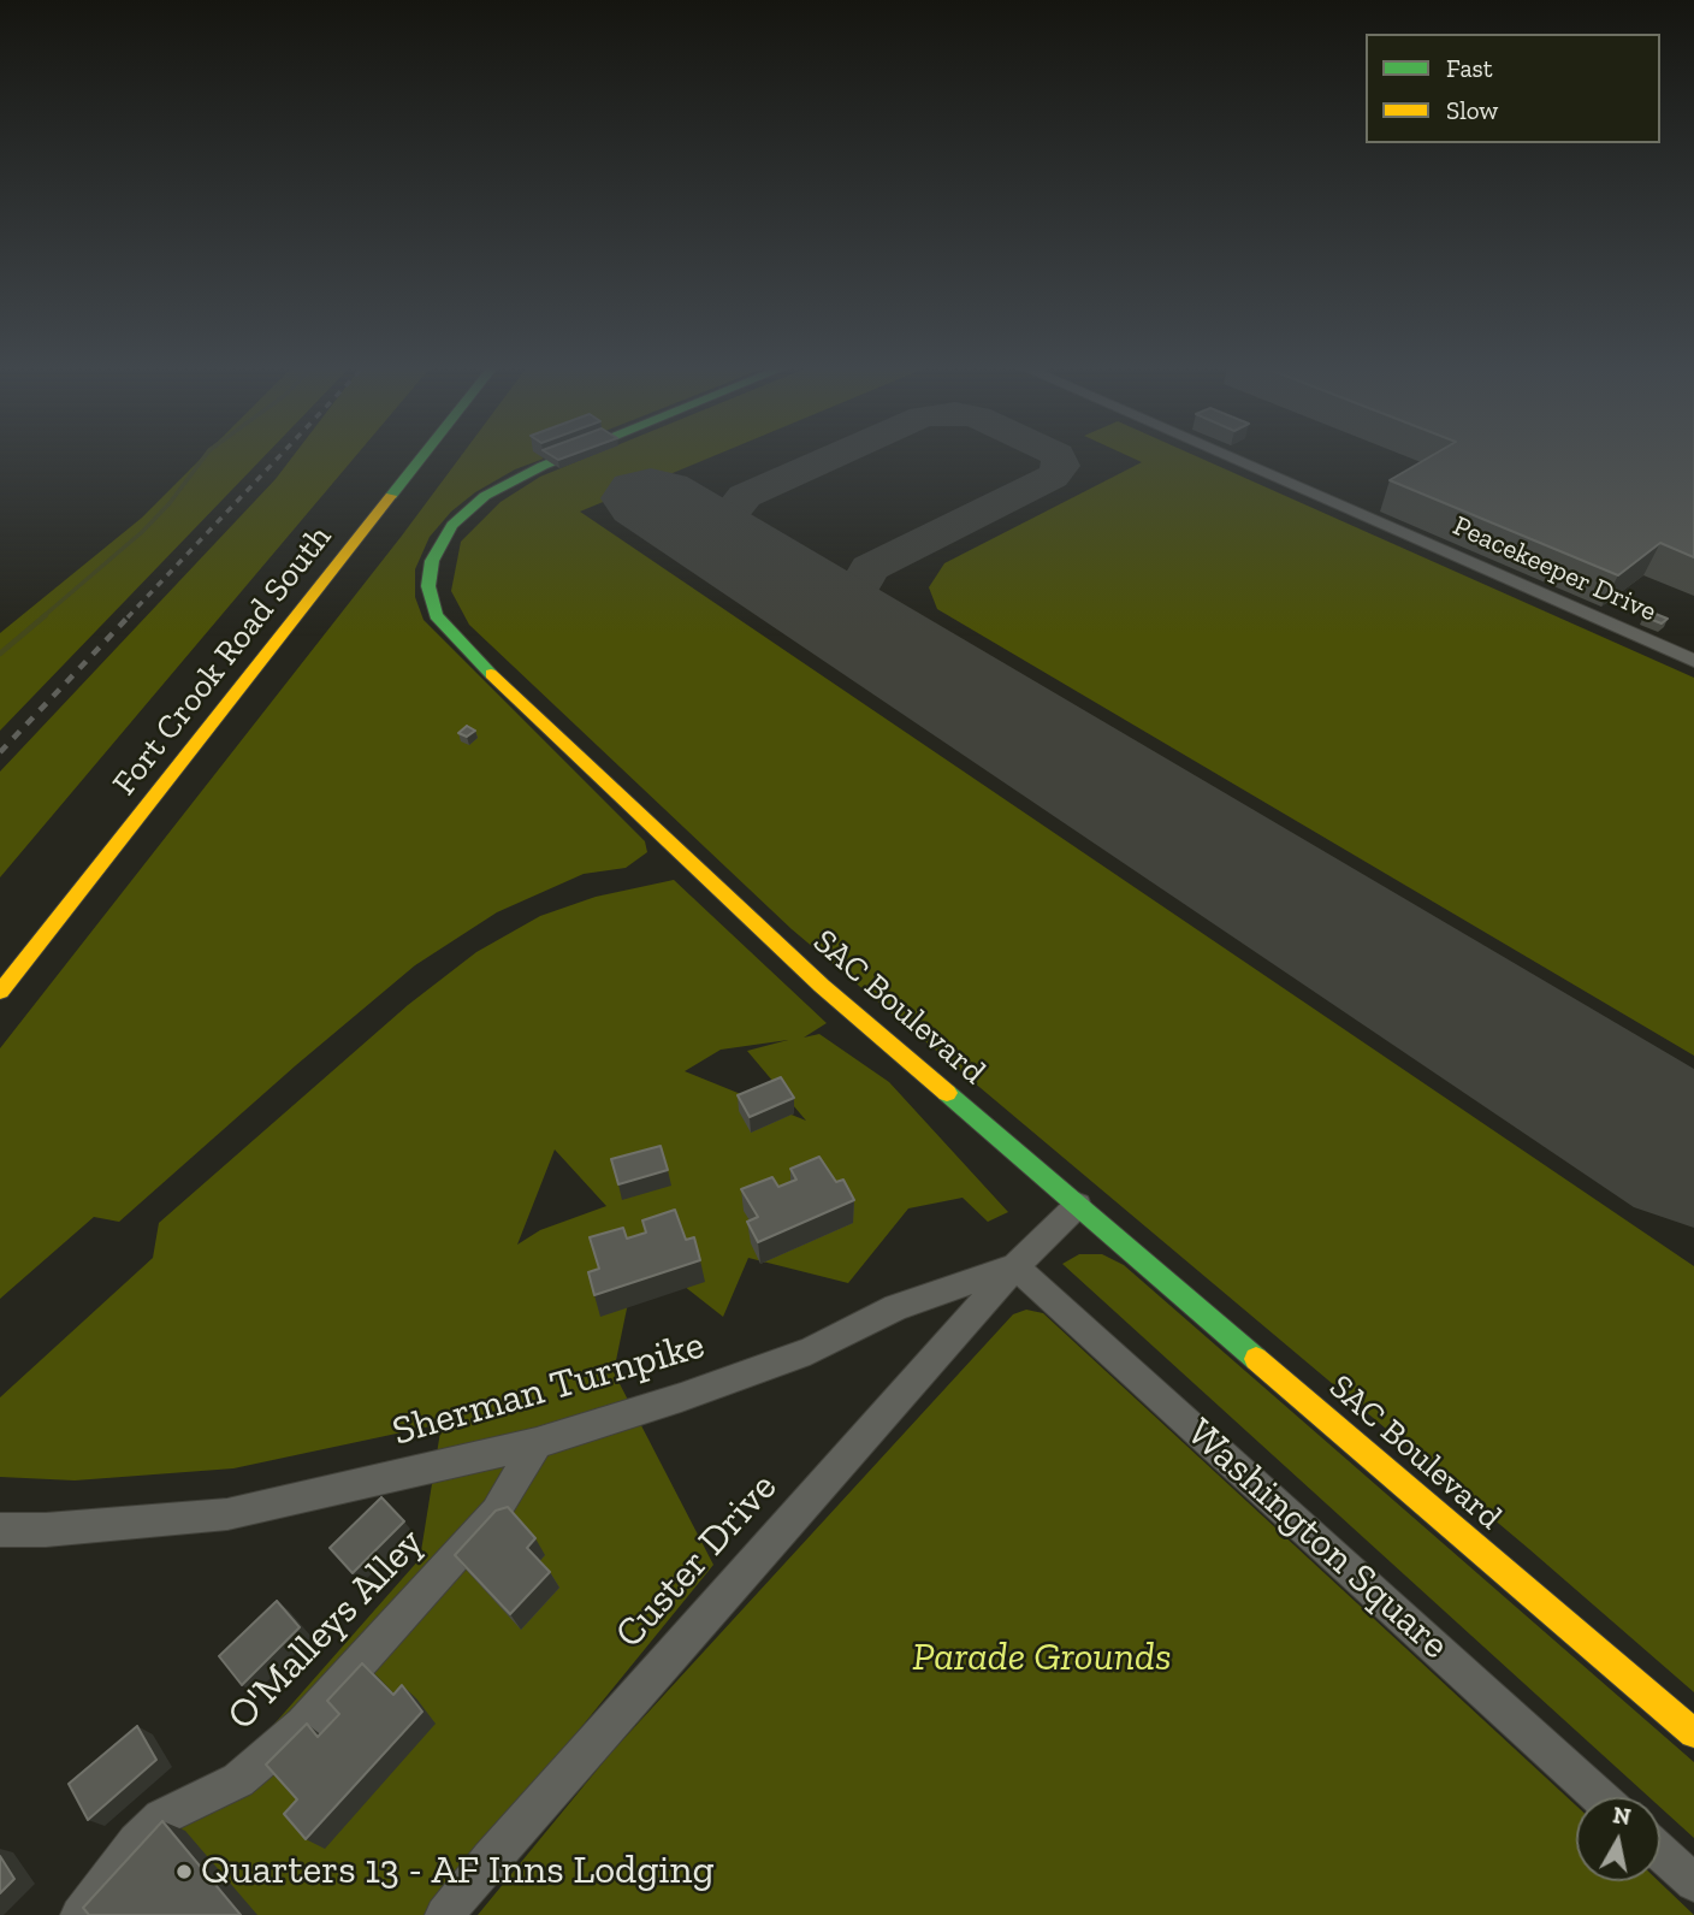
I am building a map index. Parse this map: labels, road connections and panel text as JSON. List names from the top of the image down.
{
  "streets": {
    "street": [
      "Peacekeeper Drive",
      "Fort Crook Road South",
      "SAC Boulevard",
      "Sherman Turnpike",
      "Washington Square",
      "Custer Drive",
      "O'Malleys Alley"
    ]
  },
  "crossings": [
    ["SAC Boulevard", "Sherman Turnpike"],
    ["Sherman Turnpike", "Washington Square"],
    ["Sherman Turnpike", "Custer Drive"],
    ["Sherman Turnpike", "O'Malleys Alley"],
    ["Washington Square", "Custer Drive"]
  ],
  "parks": ["Parade Grounds"],
  "places": ["Quarters 13 - AF Inns Lodging"],
  "legend": ["Fast", "Slow"],
  "north": "top"
}
